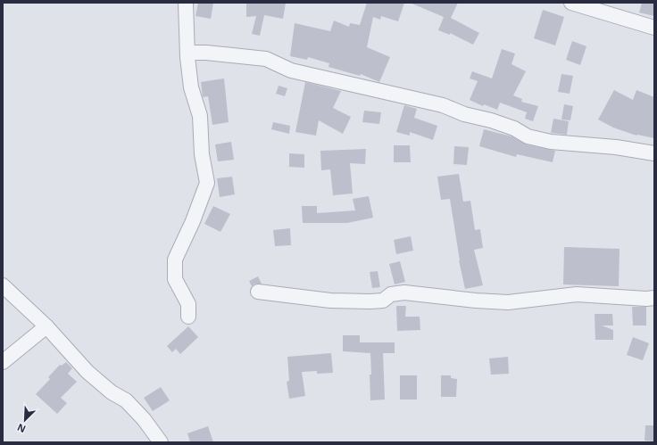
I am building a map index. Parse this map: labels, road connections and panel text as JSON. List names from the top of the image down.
{
  "north": "bottom left"
}
